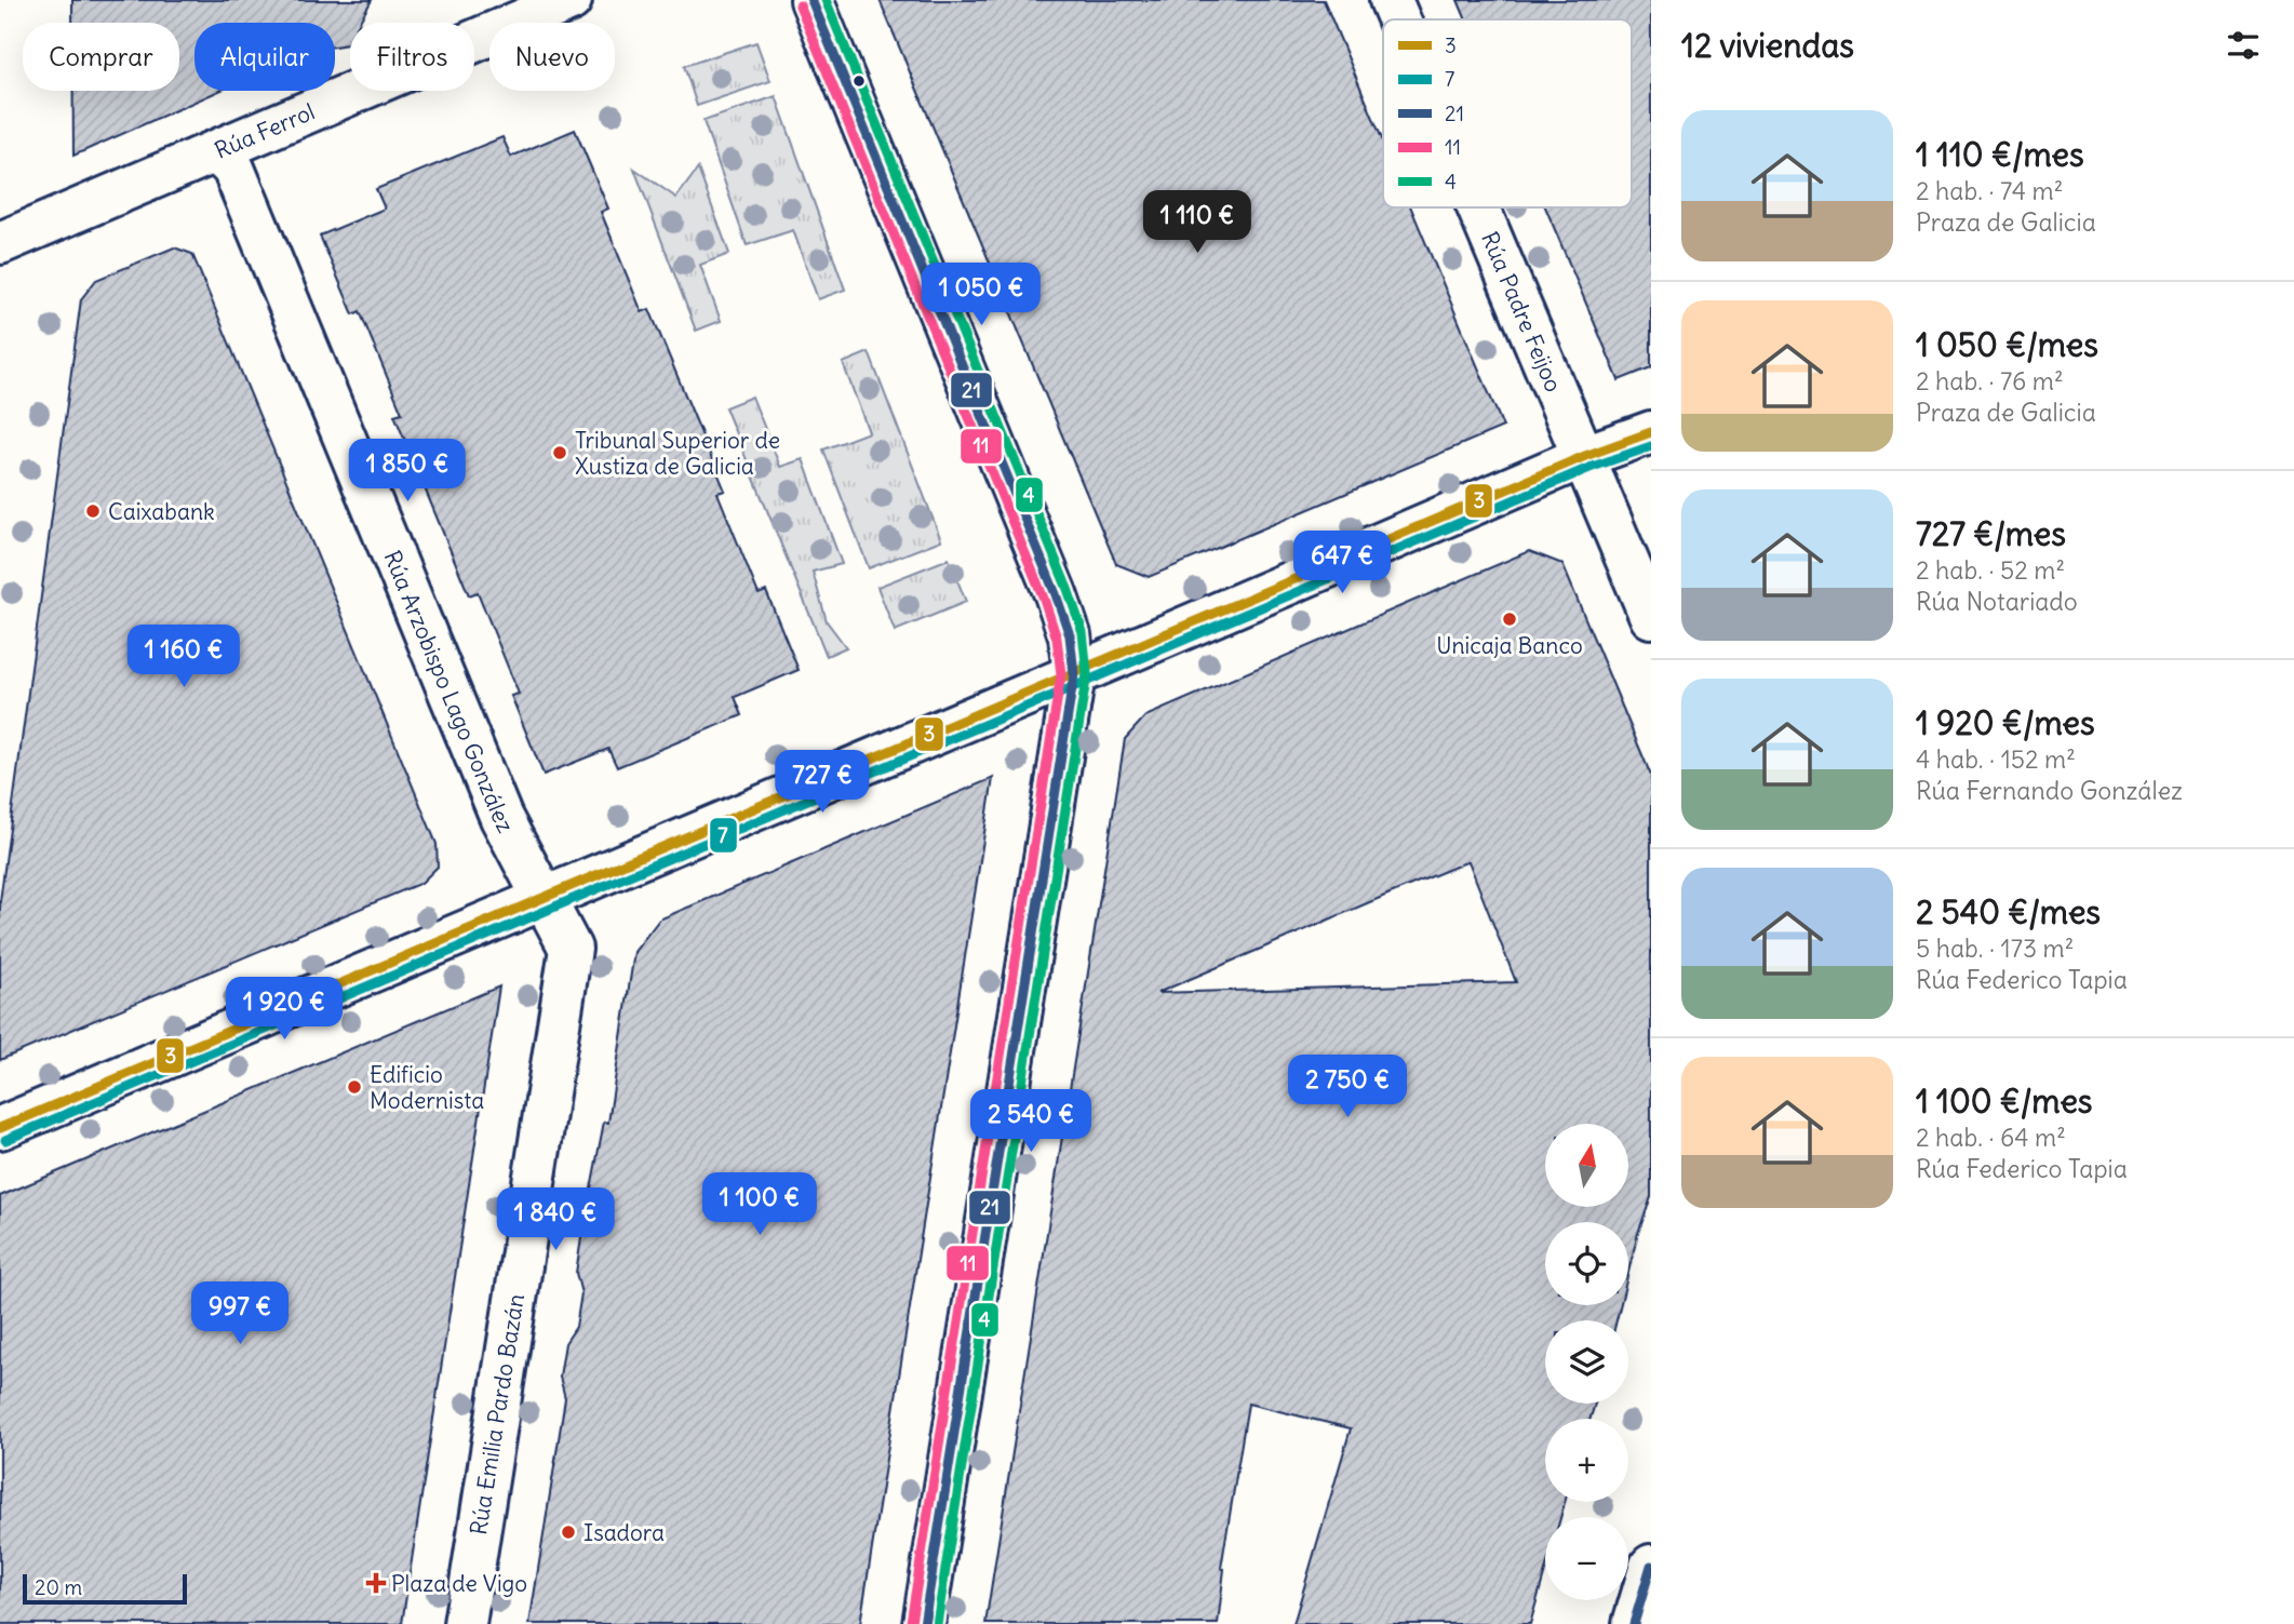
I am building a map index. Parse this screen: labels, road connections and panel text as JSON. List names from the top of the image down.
{
  "streets": {
    "street": [
      "Rúa Ferrol",
      "Rúa Padre Feijoo",
      "Rúa Arzobispo Lago González",
      "Rúa Emilia Pardo Bazán"
    ]
  },
  "crossings": [
    ["Rúa Ferrol", "Rúa Arzobispo Lago González"],
    ["Rúa Arzobispo Lago González", "Rúa Emilia Pardo Bazán"]
  ],
  "places": {
    "other": [
      "Tribunal Superior de Xustiza de Galicia",
      "Caixabank",
      "Unicaja Banco",
      "Edificio Modernista",
      "Isadora"
    ],
    "health": ["Plaza de Vigo"]
  },
  "lines": [
    "transit line 21",
    "transit line 4",
    "transit line 11",
    "transit line 3",
    "transit line 7"
  ],
  "legend": [
    "3",
    "7",
    "21",
    "11",
    "4"
  ],
  "scale_bar": "20 m",
  "north": "top",
  "page": {
    "heading": "12 viviendas",
    "chip": [
      "Comprar",
      "Alquilar",
      "Filtros",
      "Nuevo"
    ],
    "list": [
      {
        "name": "1 110 €/mes",
        "note": "2 hab. · 74 m² · Praza de Galicia"
      },
      {
        "name": "1 050 €/mes",
        "note": "2 hab. · 76 m² · Praza de Galicia"
      },
      {
        "name": "727 €/mes",
        "note": "2 hab. · 52 m² · Rúa Notariado"
      },
      {
        "name": "1 920 €/mes",
        "note": "4 hab. · 152 m² · Rúa Fernando González"
      },
      {
        "name": "2 540 €/mes",
        "note": "5 hab. · 173 m² · Rúa Federico Tapia"
      },
      {
        "name": "1 100 €/mes",
        "note": "2 hab. · 64 m² · Rúa Federico Tapia"
      }
    ],
    "price": [
      "1 110 €",
      "1 050 €",
      "1 850 €",
      "647 €",
      "1 160 €",
      "727 €",
      "1 920 €",
      "2 750 €",
      "2 540 €",
      "1 100 €",
      "1 840 €",
      "997 €"
    ],
    "map_buttons": ["+", "−"],
    "scale": "20 m"
  }
}
